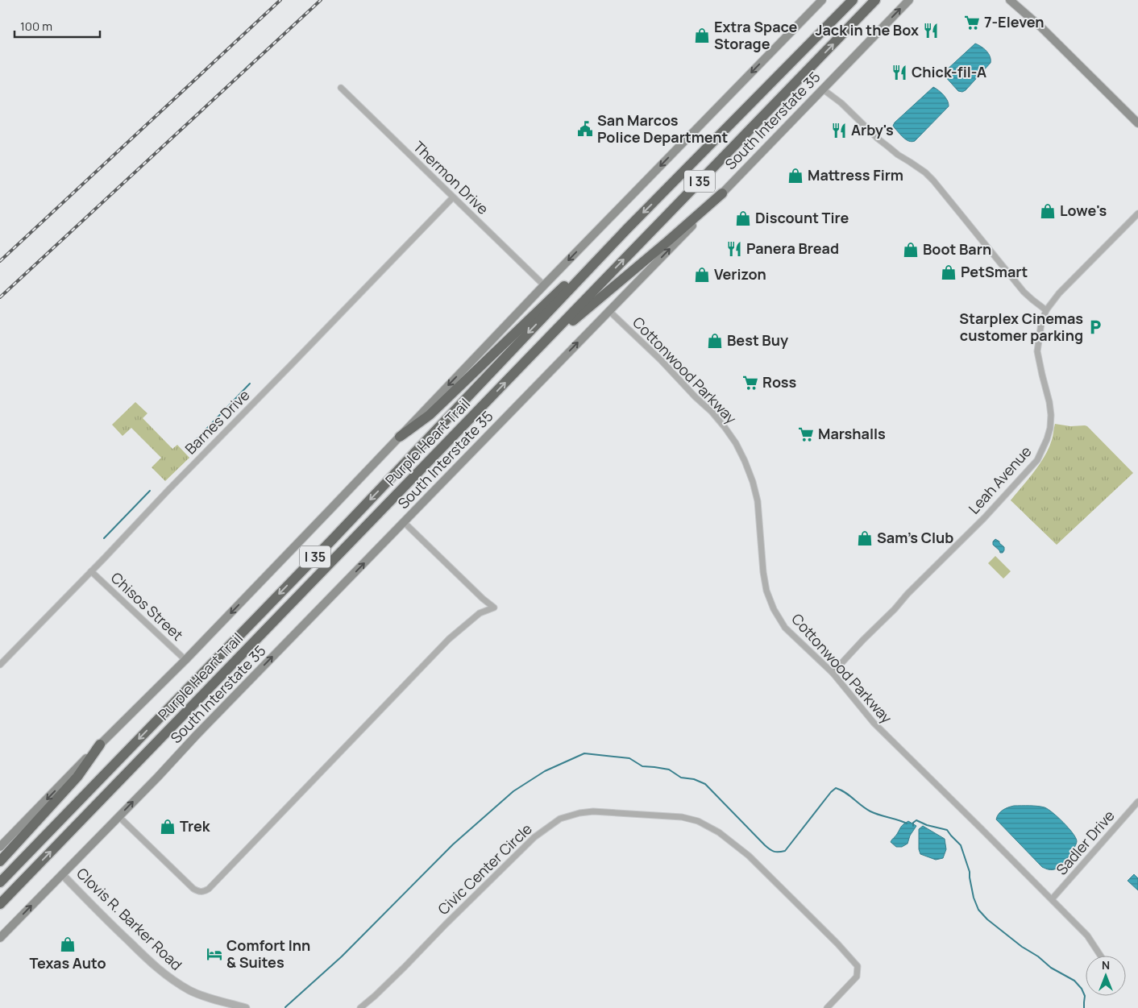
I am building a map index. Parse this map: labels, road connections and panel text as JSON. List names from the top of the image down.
{
  "streets": {
    "highway": ["I 35", "Purple Heart Trail"],
    "main road": ["South Interstate 35"],
    "street": [
      "Thermon Drive",
      "Cottonwood Parkway",
      "Barnes Drive",
      "Leah Avenue",
      "Chisos Street",
      "Sadler Drive",
      "Civic Center Circle",
      "Clovis R. Barker Road"
    ]
  },
  "crossings": [
    ["South Interstate 35", "Cottonwood Parkway"],
    ["South Interstate 35", "Clovis R. Barker Road"],
    ["Thermon Drive", "Barnes Drive"],
    ["Cottonwood Parkway", "Leah Avenue"],
    ["Cottonwood Parkway", "Sadler Drive"],
    ["Barnes Drive", "Chisos Street"]
  ],
  "places": {
    "supermarket": ["7-Eleven", "Ross", "Marshalls"],
    "restaurant": [
      "Jack in the Box",
      "Chick-fil-A",
      "Arby's",
      "Panera Bread"
    ],
    "shop": [
      "Extra Space Storage",
      "Mattress Firm",
      "Lowe's",
      "Discount Tire",
      "Boot Barn",
      "PetSmart",
      "Verizon",
      "Best Buy",
      "Sam's Club",
      "Trek",
      "Texas Auto"
    ],
    "public building": ["San Marcos Police Department"],
    "parking": ["Starplex Cinemas customer parking"],
    "hotel": ["Comfort Inn & Suites"]
  },
  "scale_bar": "100 m",
  "north": "top"
}
